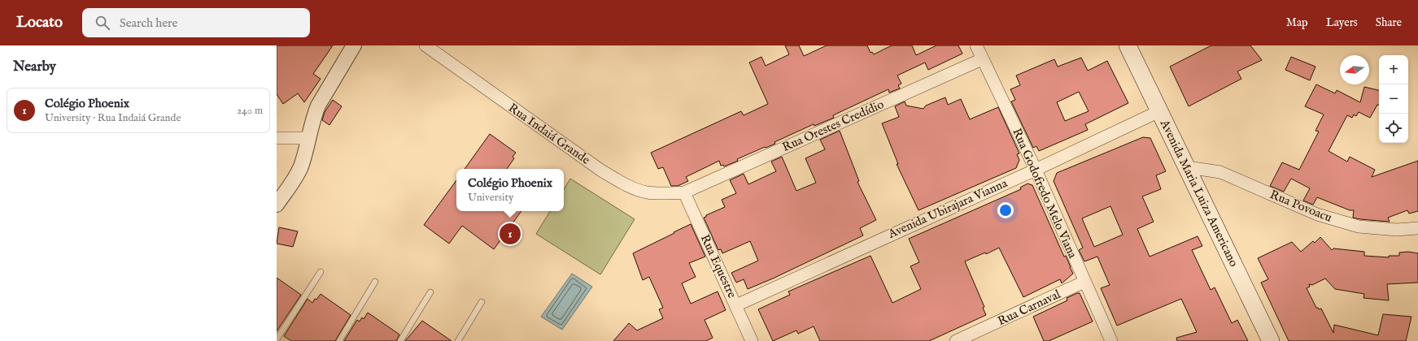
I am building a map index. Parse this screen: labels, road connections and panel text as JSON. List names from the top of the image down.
{
  "streets": {
    "main road": ["Avenida Maria Luiza Americano"],
    "street": [
      "Rua Orestes Credídio",
      "Rua Indaiá Grande",
      "Rua Godofredo Melo Viana",
      "Rua Povoacu",
      "Avenida Ubirajara Vianna",
      "Rua Equestre",
      "Rua Carnaval"
    ]
  },
  "crossings": [
    ["Rua Orestes Credídio", "Rua Indaiá Grande"],
    ["Rua Orestes Credídio", "Rua Godofredo Melo Viana"],
    ["Rua Orestes Credídio", "Rua Equestre"],
    ["Rua Indaiá Grande", "Rua Equestre"],
    ["Rua Godofredo Melo Viana", "Avenida Ubirajara Vianna"],
    ["Rua Godofredo Melo Viana", "Rua Carnaval"],
    ["Avenida Maria Luiza Americano", "Rua Povoacu"],
    ["Avenida Maria Luiza Americano", "Avenida Ubirajara Vianna"],
    ["Avenida Ubirajara Vianna", "Rua Equestre"]
  ],
  "north": "left",
  "page": {
    "header": "Locato",
    "search": "Search here",
    "nav": ["Map", "Layers", "Share"],
    "heading": "Nearby",
    "map_buttons": ["+", "−"],
    "list": [
      {
        "mark": "1",
        "name": "Colégio Phoenix",
        "note": "University · Rua Indaiá Grande",
        "value": "240 m"
      }
    ],
    "popup": ["Colégio Phoenix", "University"],
    "pins": "1"
  }
}
